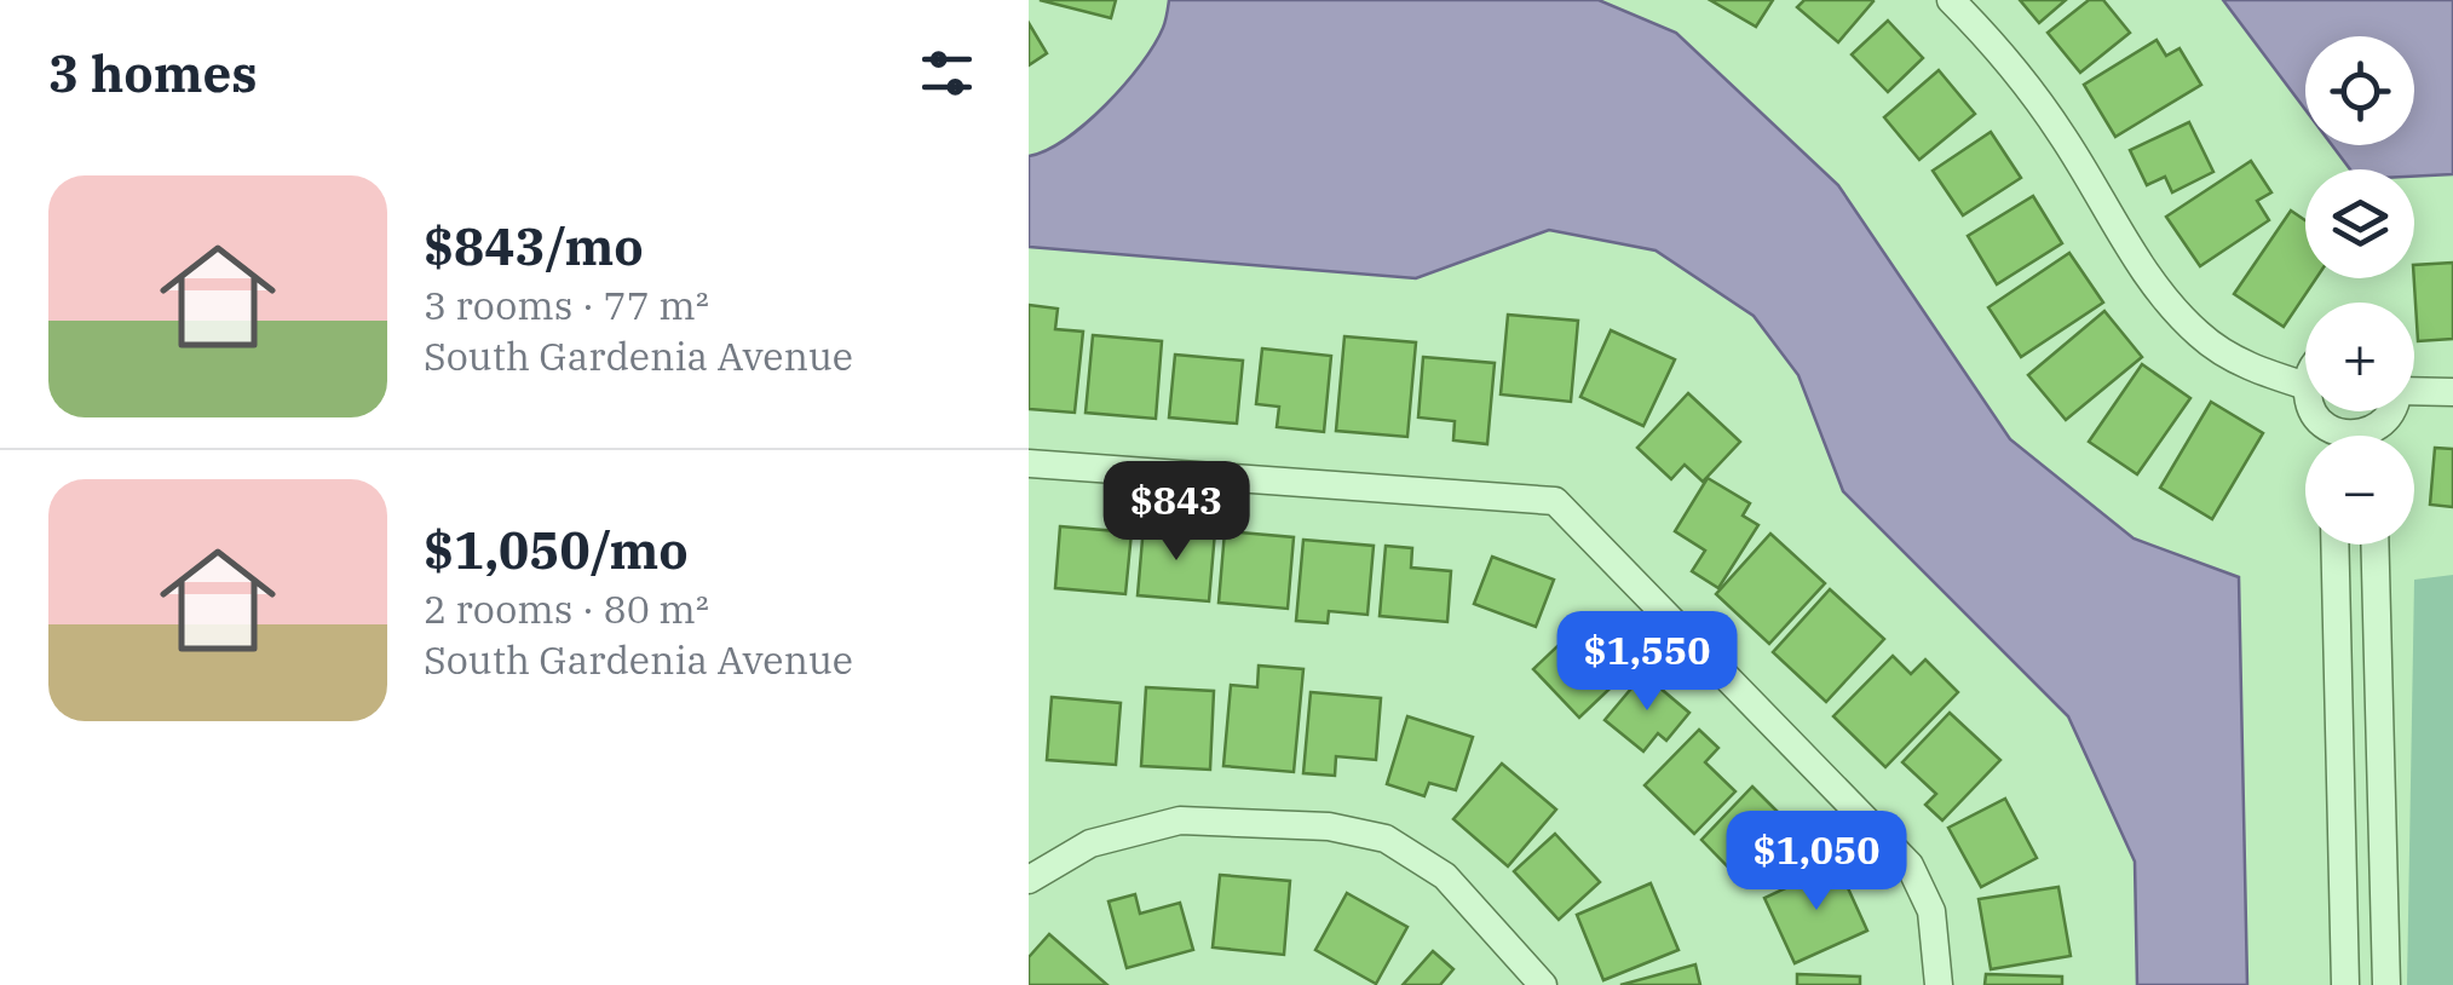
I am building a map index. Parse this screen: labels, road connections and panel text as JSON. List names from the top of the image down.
{
  "page": {
    "heading": "3 homes",
    "map_buttons": ["+", "−"],
    "list": [
      {
        "name": "$843/mo",
        "note": "3 rooms · 77 m² · South Gardenia Avenue"
      },
      {
        "name": "$1,050/mo",
        "note": "2 rooms · 80 m² · South Gardenia Avenue"
      }
    ],
    "price": ["$843", "$1,550", "$1,050"]
  }
}
